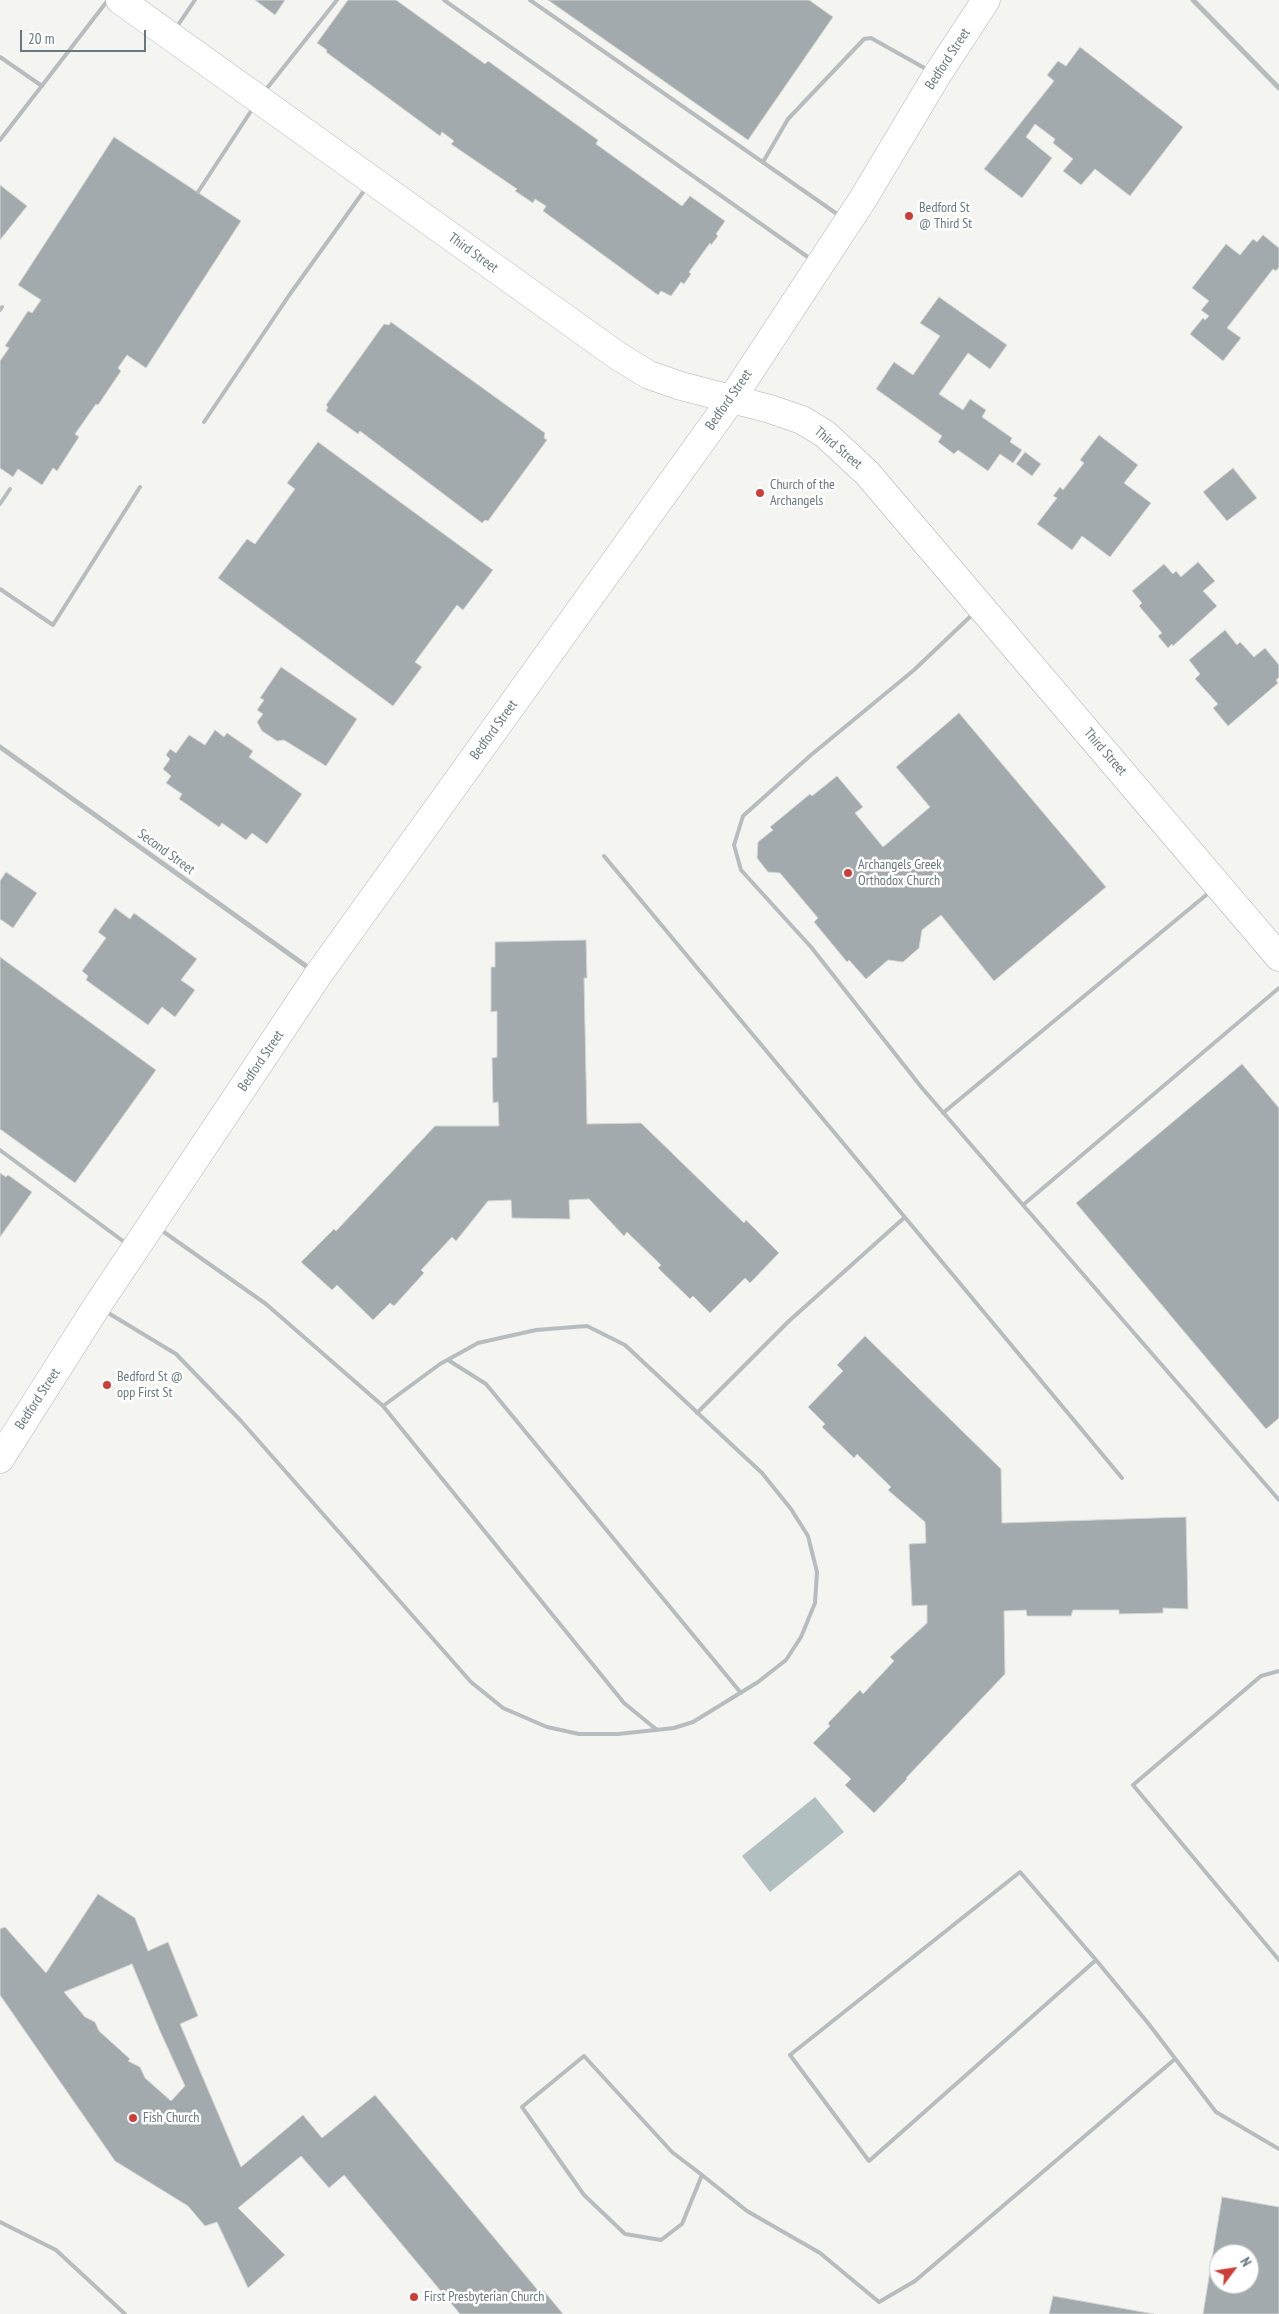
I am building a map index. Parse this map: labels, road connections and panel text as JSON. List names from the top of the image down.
{
  "streets": {
    "main road": ["Bedford Street", "Third Street"],
    "street": ["Second Street"]
  },
  "crossings": [
    ["Bedford Street", "Third Street"],
    ["Bedford Street", "Second Street"]
  ],
  "places": [
    "Bedford St @ Third St",
    "Church of the Archangels",
    "Archangels Greek Orthodox Church",
    "Bedford St @ opp First St",
    "Fish Church",
    "First Presbyterian Church"
  ],
  "scale_bar": "20 m",
  "north": "top right"
}
